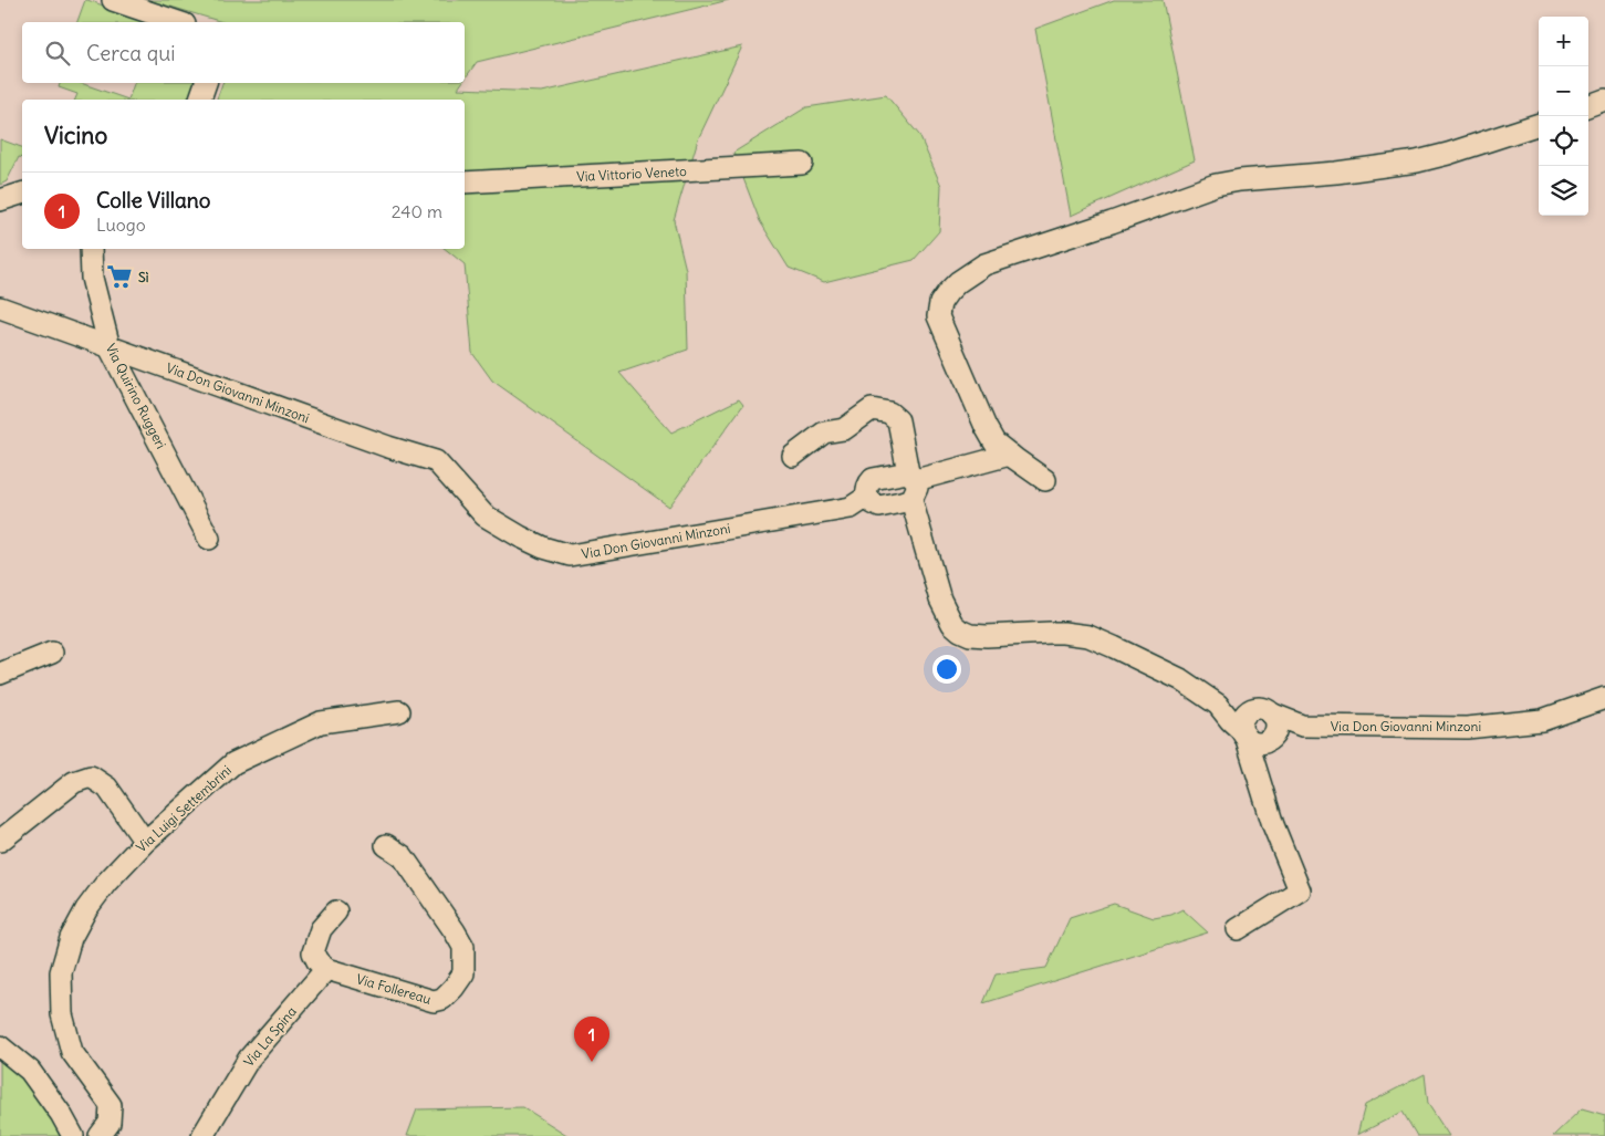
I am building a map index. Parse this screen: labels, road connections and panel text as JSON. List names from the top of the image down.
{
  "streets": {
    "street": [
      "Via Vittorio Veneto",
      "Via Don Giovanni Minzoni",
      "Via Quirino Ruggeri",
      "Via Luigi Settembrini",
      "Via Follereau",
      "Via La Spina"
    ]
  },
  "crossings": [
    ["Via Don Giovanni Minzoni", "Via Quirino Ruggeri"],
    ["Via Follereau", "Via La Spina"]
  ],
  "places": {
    "supermarket": ["Sì"]
  },
  "page": {
    "map_buttons": ["+", "−"],
    "search": "Cerca qui",
    "heading": "Vicino",
    "list": [
      {
        "mark": "1",
        "name": "Colle Villano",
        "note": "Luogo",
        "value": "240 m"
      }
    ],
    "pins": "1"
  }
}
